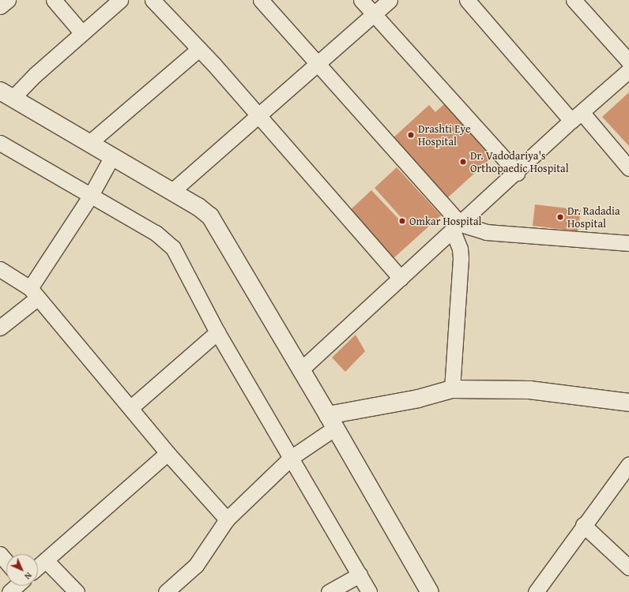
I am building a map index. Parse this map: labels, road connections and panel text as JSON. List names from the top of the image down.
{
  "places": [
    "Drashti Eye Hospital",
    "Dr. Vadodariya's Orthopaedic Hospital",
    "Dr. Radadia Hospital",
    "Omkar Hospital"
  ],
  "north": "bottom right"
}
